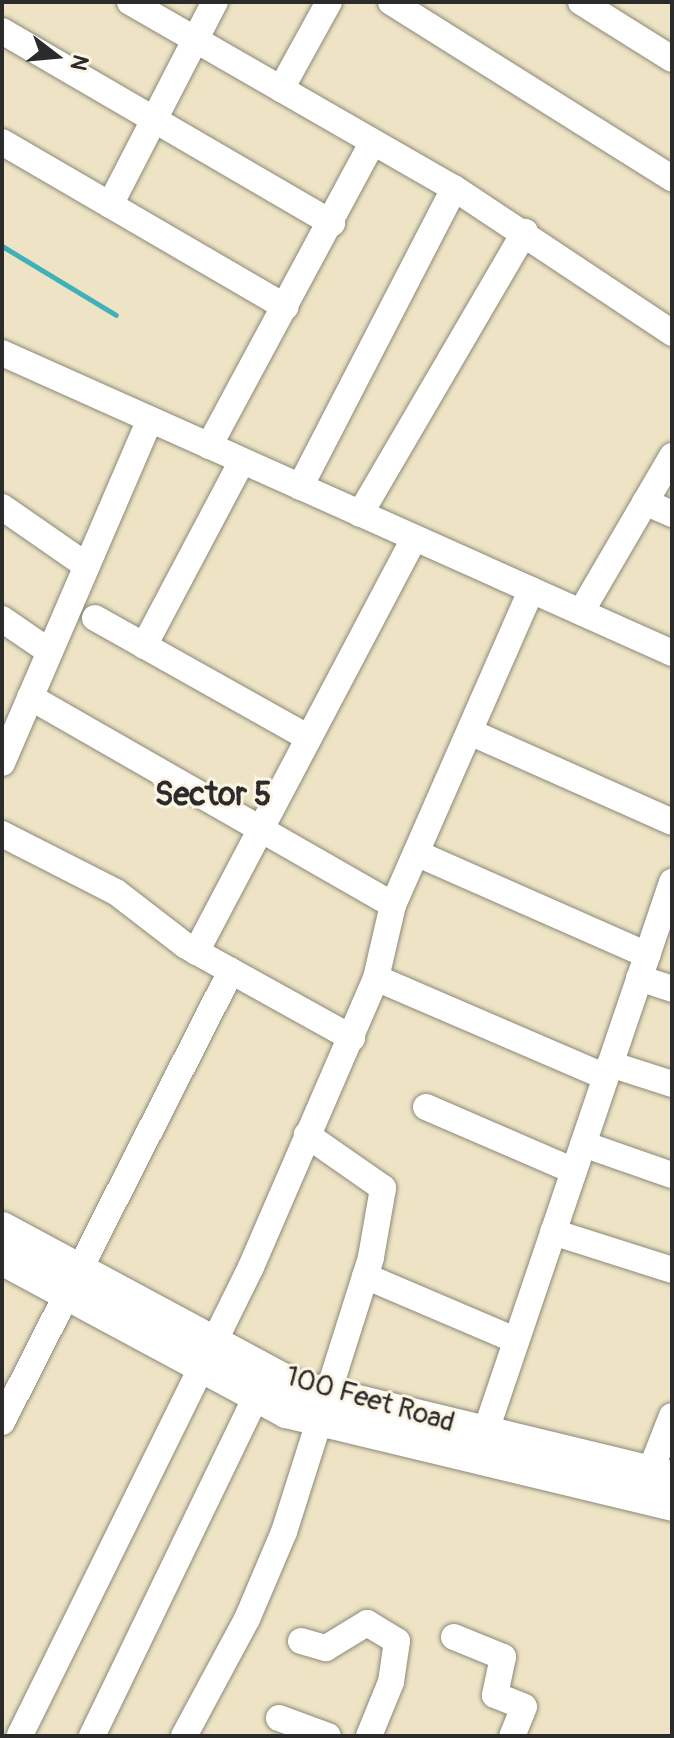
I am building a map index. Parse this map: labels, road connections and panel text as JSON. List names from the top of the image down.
{
  "streets": {
    "main road": ["100 Feet Road"]
  },
  "districts": ["Sector 5"],
  "north": "right"
}
